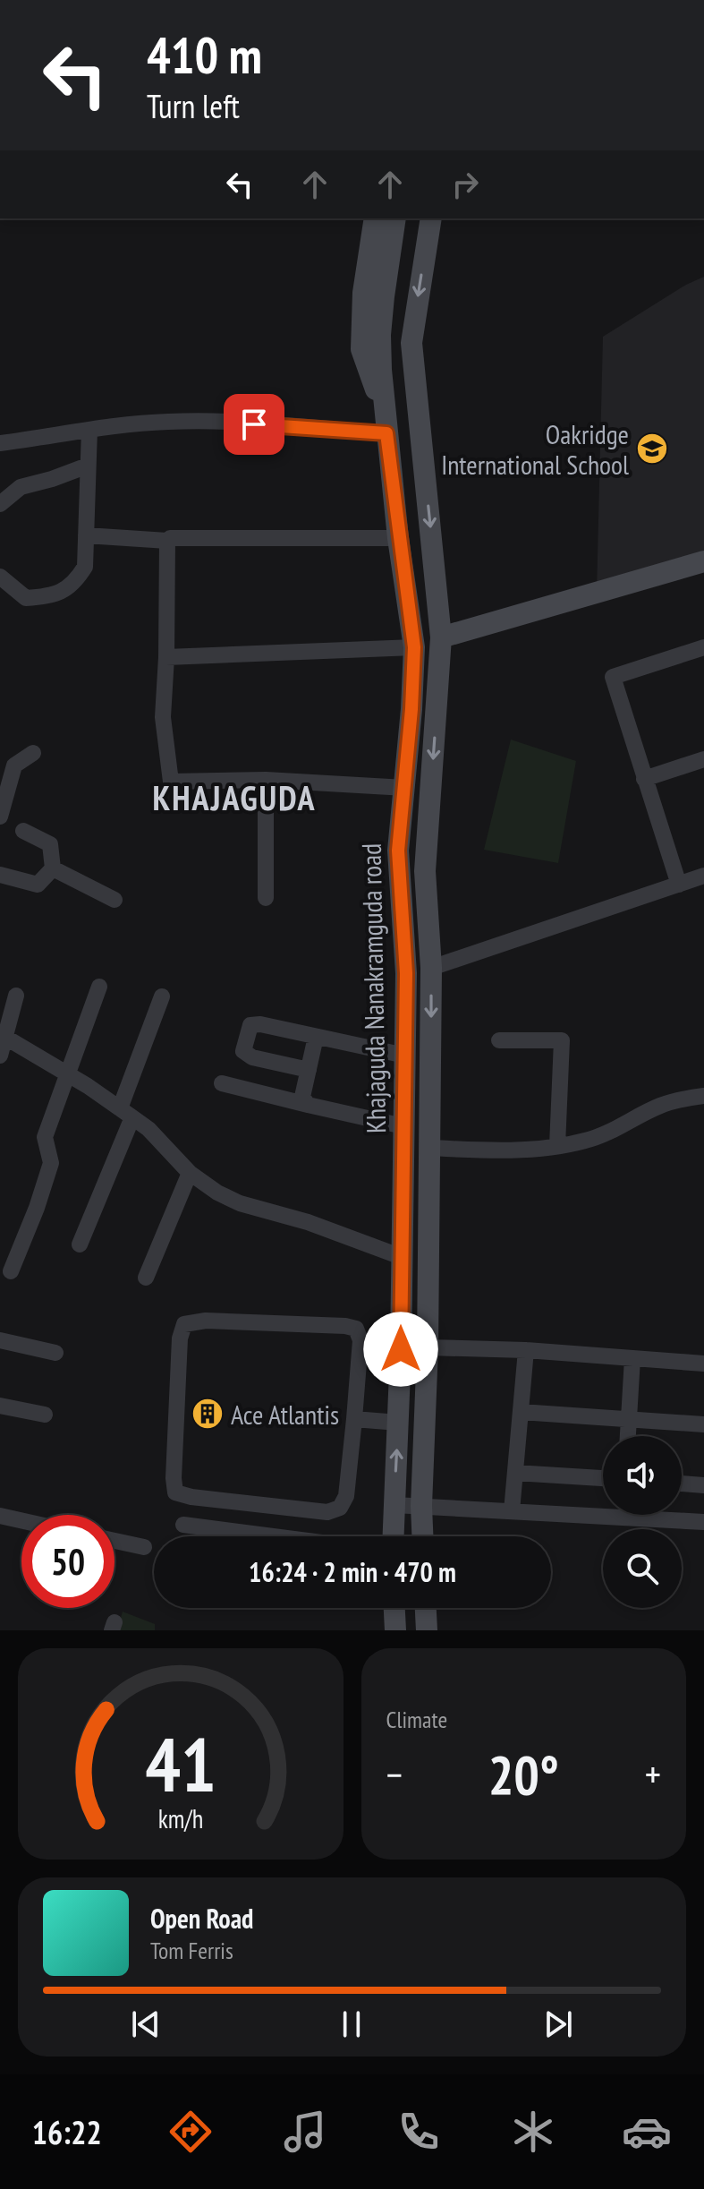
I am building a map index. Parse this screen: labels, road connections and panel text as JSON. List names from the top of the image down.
{
  "streets": {
    "main road": ["Khajaguda Nanakramguda road"]
  },
  "districts": ["KHAJAGUDA"],
  "places": {
    "school or university": ["Oakridge International School"],
    "building": ["Ace Atlantis"]
  },
  "page": {
    "turn": ["410 m", "Turn left"],
    "limit": "50",
    "trip": "16:24 · 2 min · 470 m",
    "tile": "Climate",
    "heat": ["−", "20°", "+"],
    "song": ["Open Road", "Tom Ferris"],
    "tabs": "16:22",
    "gauge": ["41", "km/h"]
  }
}
